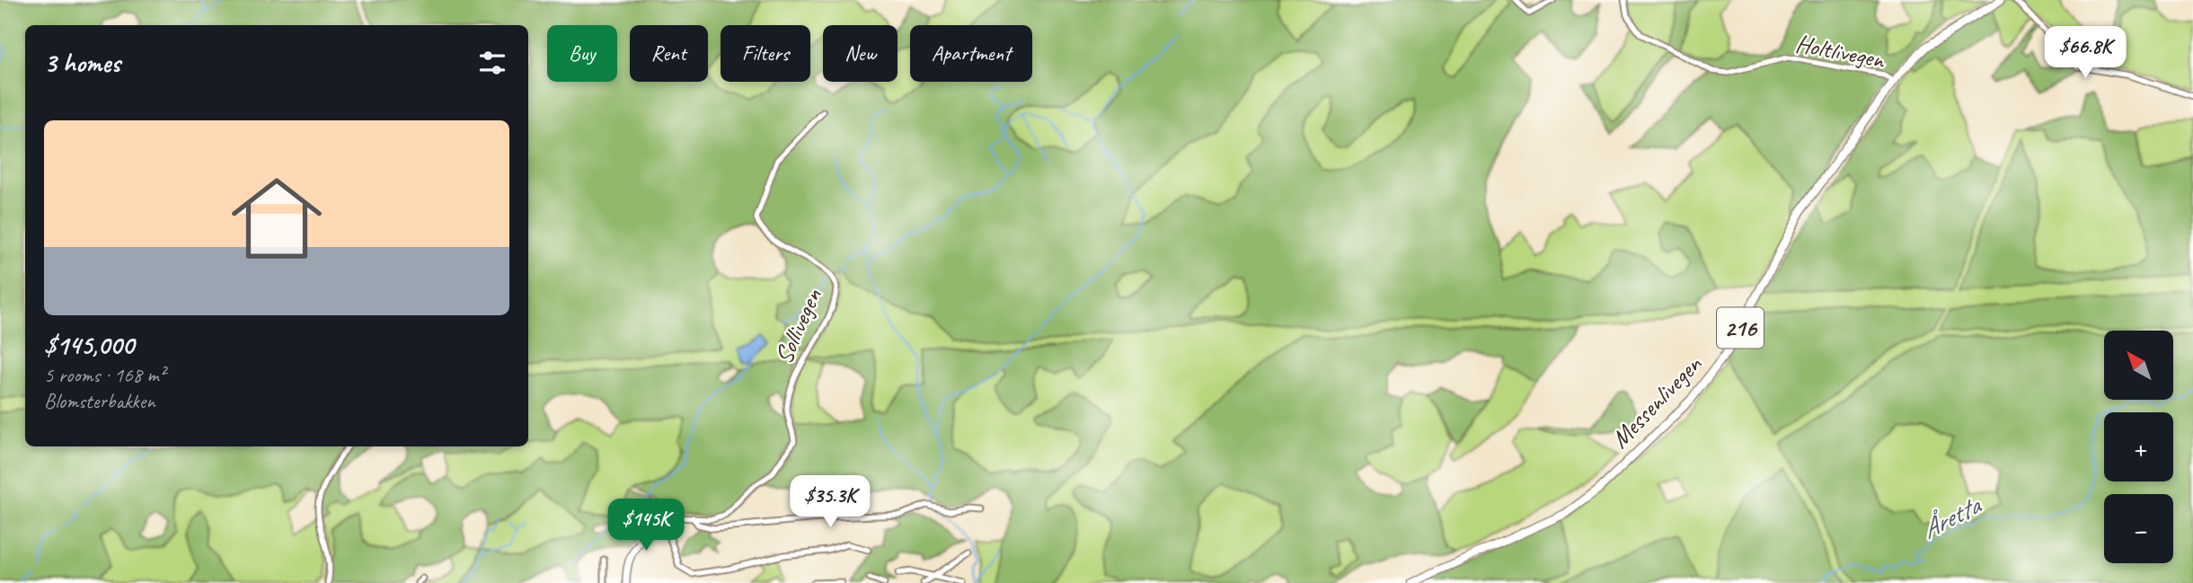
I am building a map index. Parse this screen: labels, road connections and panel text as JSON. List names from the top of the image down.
{
  "streets": {
    "main road": ["216", "Messenlivegen"],
    "street": ["Holtlivegen", "Sollivegen"]
  },
  "crossings": [
    ["Holtlivegen", "Messenlivegen"]
  ],
  "water": ["Åretta"],
  "north": "top left",
  "page": {
    "chip": [
      "Buy",
      "Rent",
      "Filters",
      "New",
      "Apartment"
    ],
    "heading": "3 homes",
    "price": ["$66.8K", "$35.3K", "$145K"],
    "list": [
      {
        "name": "$145,000",
        "note": "5 rooms · 168 m² · Blomsterbakken"
      }
    ],
    "map_buttons": ["+", "−"]
  }
}
